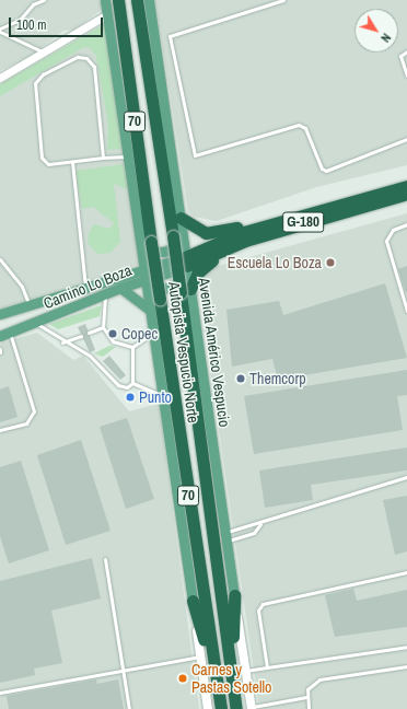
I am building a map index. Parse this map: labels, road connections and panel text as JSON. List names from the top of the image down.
{
  "streets": {
    "highway": ["70", "G-180", "Autopista Vespucio Norte"],
    "main road": ["Camino Lo Boza", "Avenida Américo Vespucio"]
  },
  "crossings": [
    ["G-180", "Camino Lo Boza"],
    ["G-180", "Avenida Américo Vespucio"],
    ["Camino Lo Boza", "Avenida Américo Vespucio"],
    ["Autopista Vespucio Norte", "Avenida Américo Vespucio"]
  ],
  "places": [
    "Escuela Lo Boza",
    "Copec",
    "Themcorp",
    "Punto",
    "Carnes y Pastas Sotello"
  ],
  "scale_bar": "100 m",
  "north": "bottom right"
}
